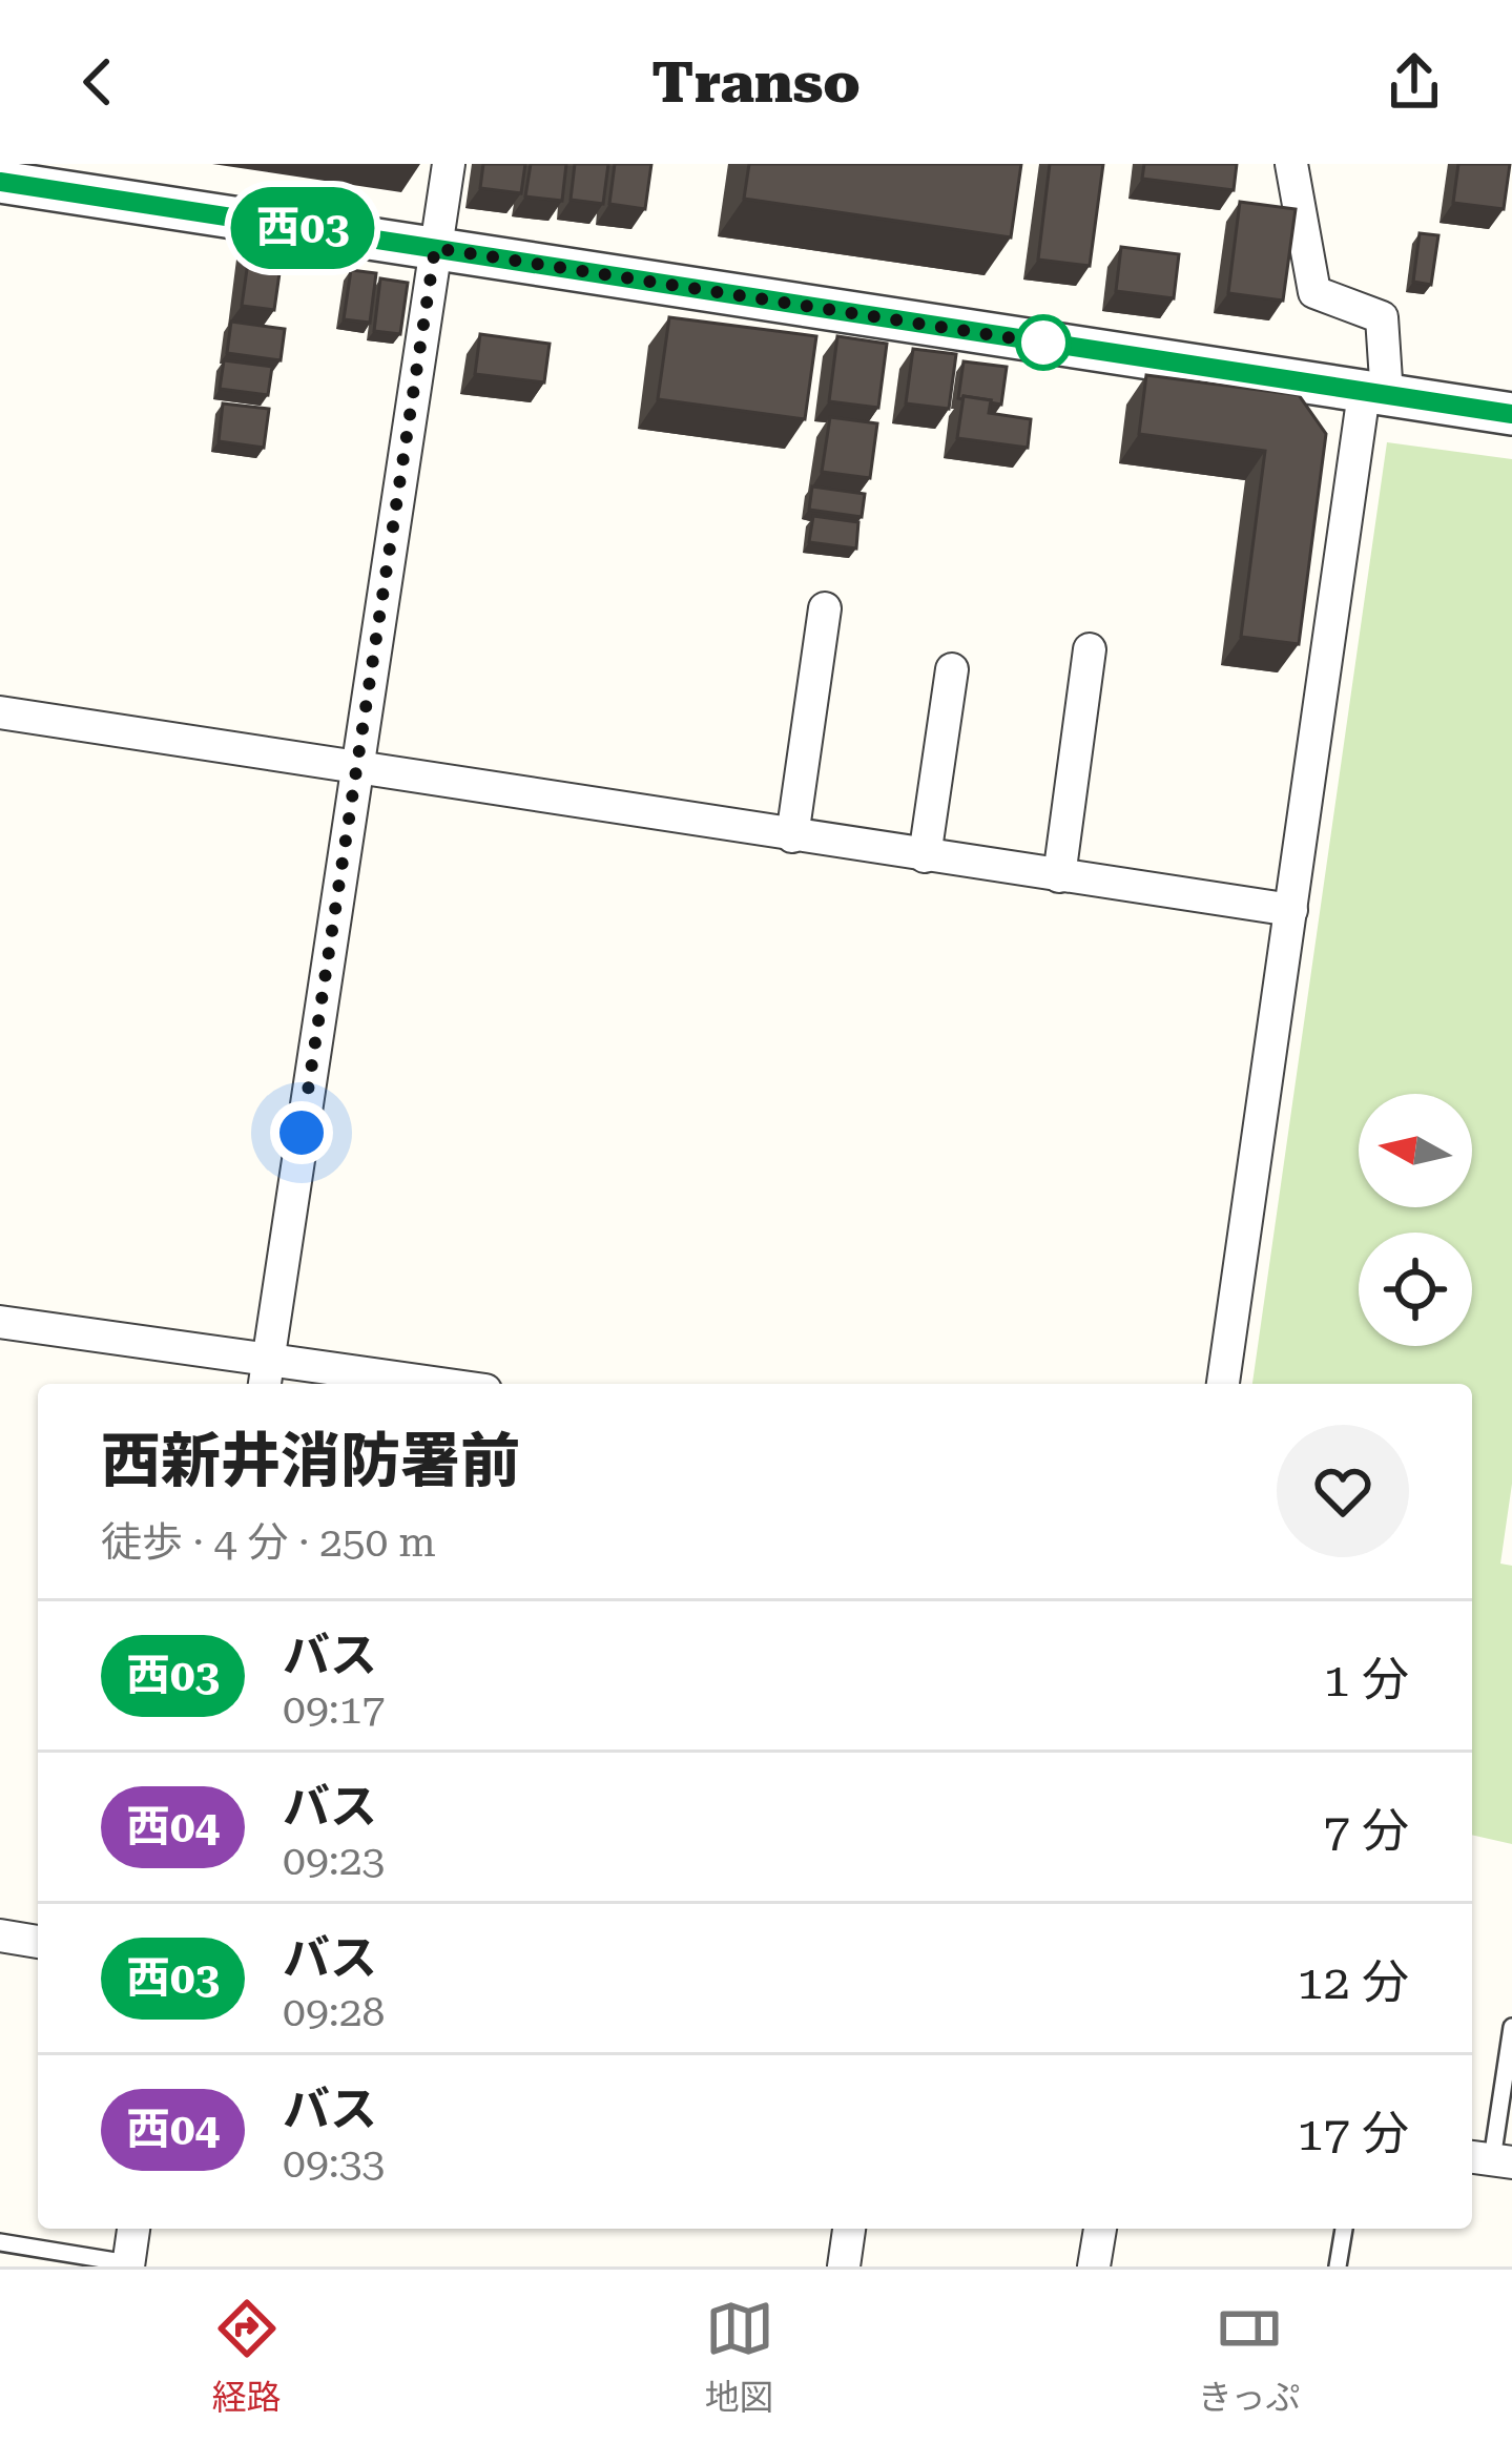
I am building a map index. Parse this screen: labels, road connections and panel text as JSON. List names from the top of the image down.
{
  "lines": ["bus line 西03"],
  "north": "left",
  "page": {
    "header": "Transo",
    "on_map": "西03",
    "heading": ["西新井消防署前", "徒歩 · 4 分 · 250 m"],
    "list": [
      {
        "mark": "西03",
        "name": "バス",
        "note": "09:17",
        "value": "1 分"
      },
      {
        "mark": "西04",
        "name": "バス",
        "note": "09:23",
        "value": "7 分"
      },
      {
        "mark": "西03",
        "name": "バス",
        "note": "09:28",
        "value": "12 分"
      },
      {
        "mark": "西04",
        "name": "バス",
        "note": "09:33",
        "value": "17 分"
      }
    ],
    "tabs": ["経路", "地図", "きっぷ"]
  }
}
